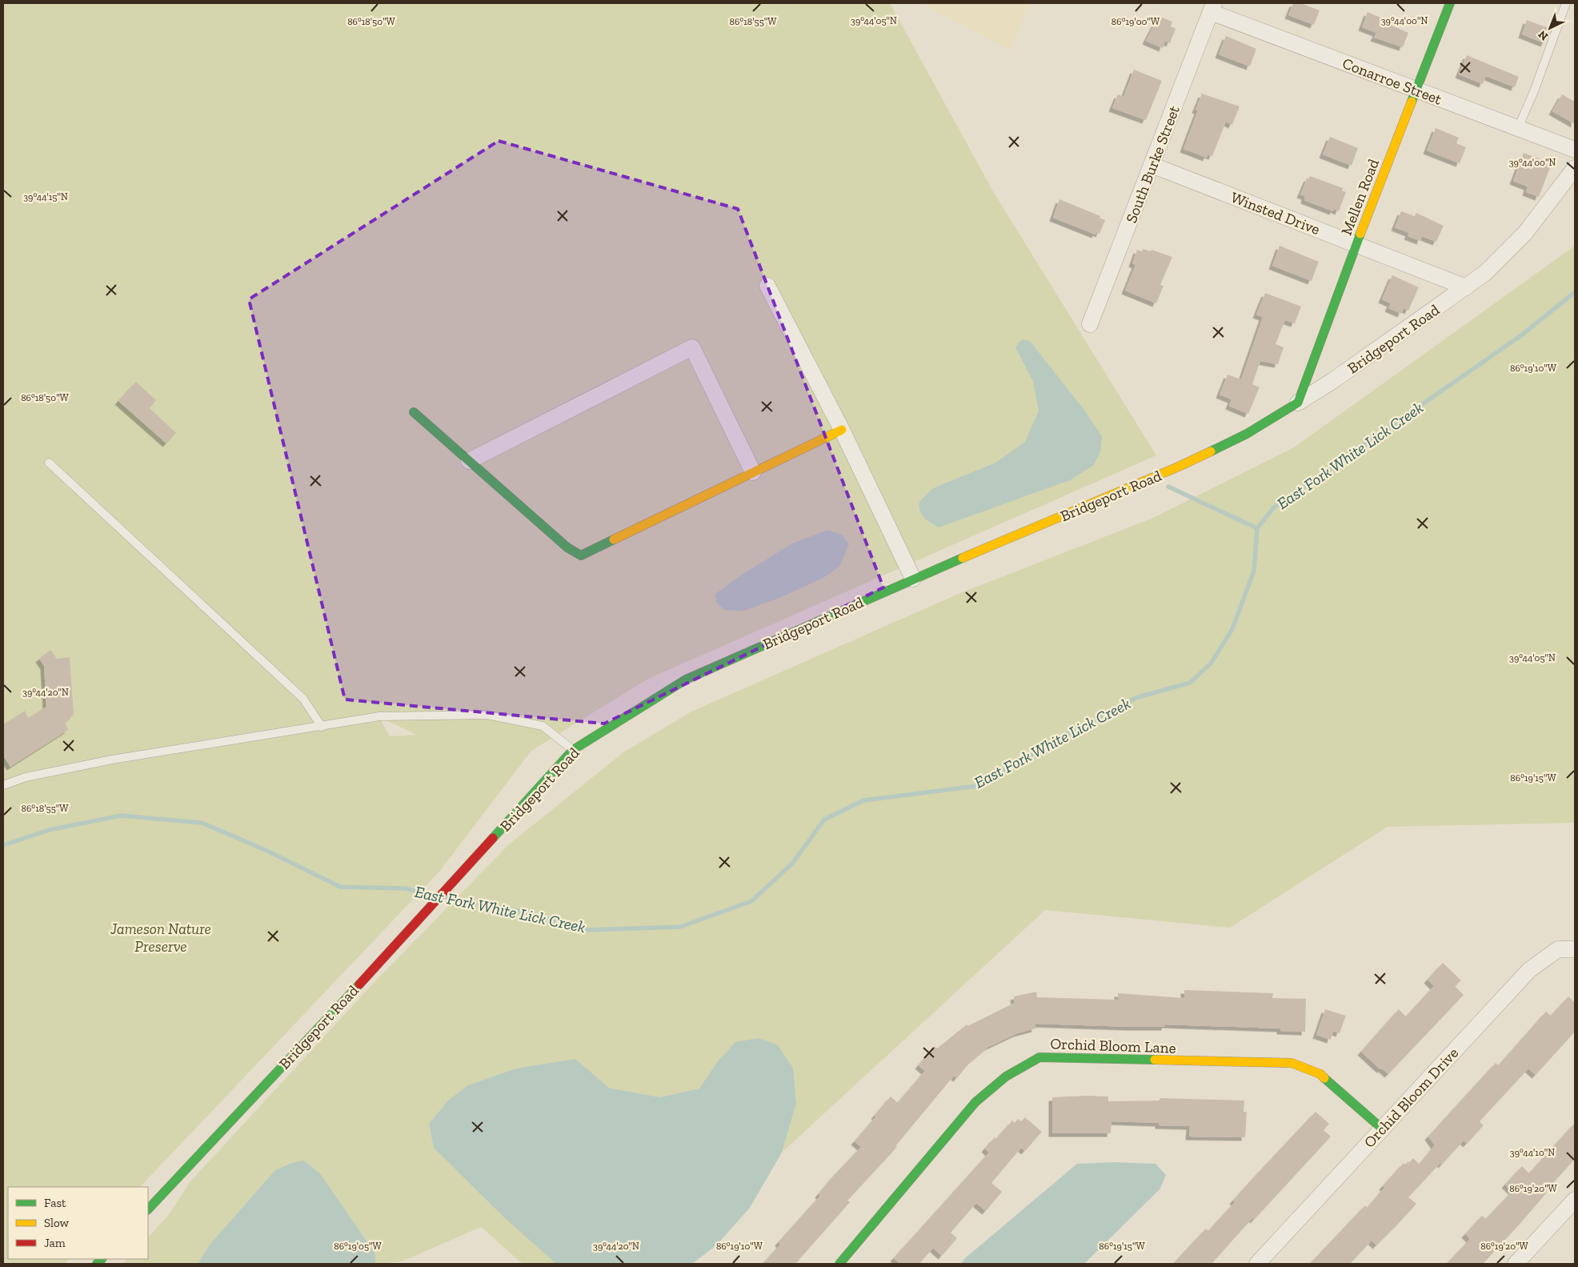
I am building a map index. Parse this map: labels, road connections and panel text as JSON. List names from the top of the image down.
{
  "streets": {
    "street": [
      "Conarroe Street",
      "South Burke Street",
      "Mellen Road",
      "Winsted Drive",
      "Bridgeport Road",
      "Orchid Bloom Lane",
      "Orchid Bloom Drive"
    ]
  },
  "crossings": [
    ["Conarroe Street", "South Burke Street"],
    ["Conarroe Street", "Mellen Road"],
    ["South Burke Street", "Winsted Drive"],
    ["Mellen Road", "Winsted Drive"],
    ["Mellen Road", "Bridgeport Road"],
    ["Winsted Drive", "Bridgeport Road"],
    ["Orchid Bloom Lane", "Orchid Bloom Drive"]
  ],
  "water": ["East Fork White Lick Creek"],
  "parks": ["Jameson Nature Preserve"],
  "legend": ["Fast", "Slow", "Jam"],
  "north": "bottom left",
  "coordinates": [
    "39°44'05\"N",
    "39°44'00\"N",
    "86°18'50\"W",
    "86°18'55\"W",
    "86°19'00\"W",
    "39°44'15\"N",
    "86°19'10\"W",
    "39°44'20\"N",
    "86°19'15\"W",
    "39°44'10\"N",
    "86°19'20\"W",
    "86°19'05\"W"
  ]
}
